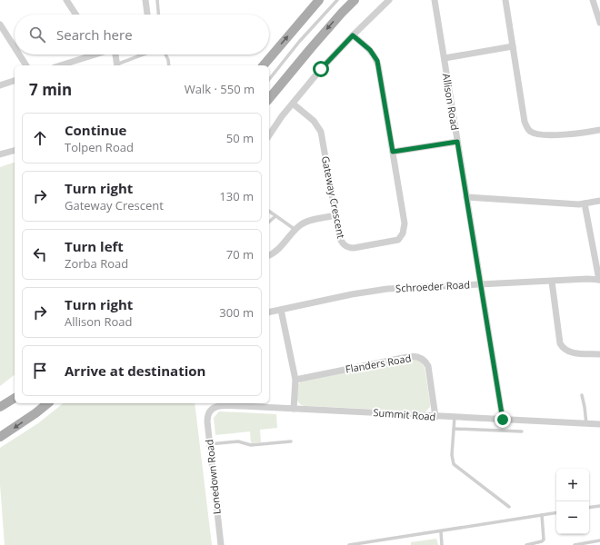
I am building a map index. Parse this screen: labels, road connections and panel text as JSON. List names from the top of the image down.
{
  "streets": {
    "street": [
      "Allison Road",
      "Gateway Crescent",
      "Schroeder Road",
      "Flanders Road",
      "Summit Road",
      "Lonedown Road"
    ]
  },
  "crossings": [
    ["Allison Road", "Schroeder Road"],
    ["Allison Road", "Summit Road"],
    ["Flanders Road", "Summit Road"],
    ["Summit Road", "Lonedown Road"]
  ],
  "page": {
    "search": "Search here",
    "heading": ["7 min", "Walk · 550 m"],
    "list": [
      ["Continue", "Tolpen Road", "50 m"],
      ["Turn right", "Gateway Crescent", "130 m"],
      ["Turn left", "Zorba Road", "70 m"],
      ["Turn right", "Allison Road", "300 m"],
      "Arrive at destination"
    ],
    "map_buttons": ["+", "−"]
  }
}
